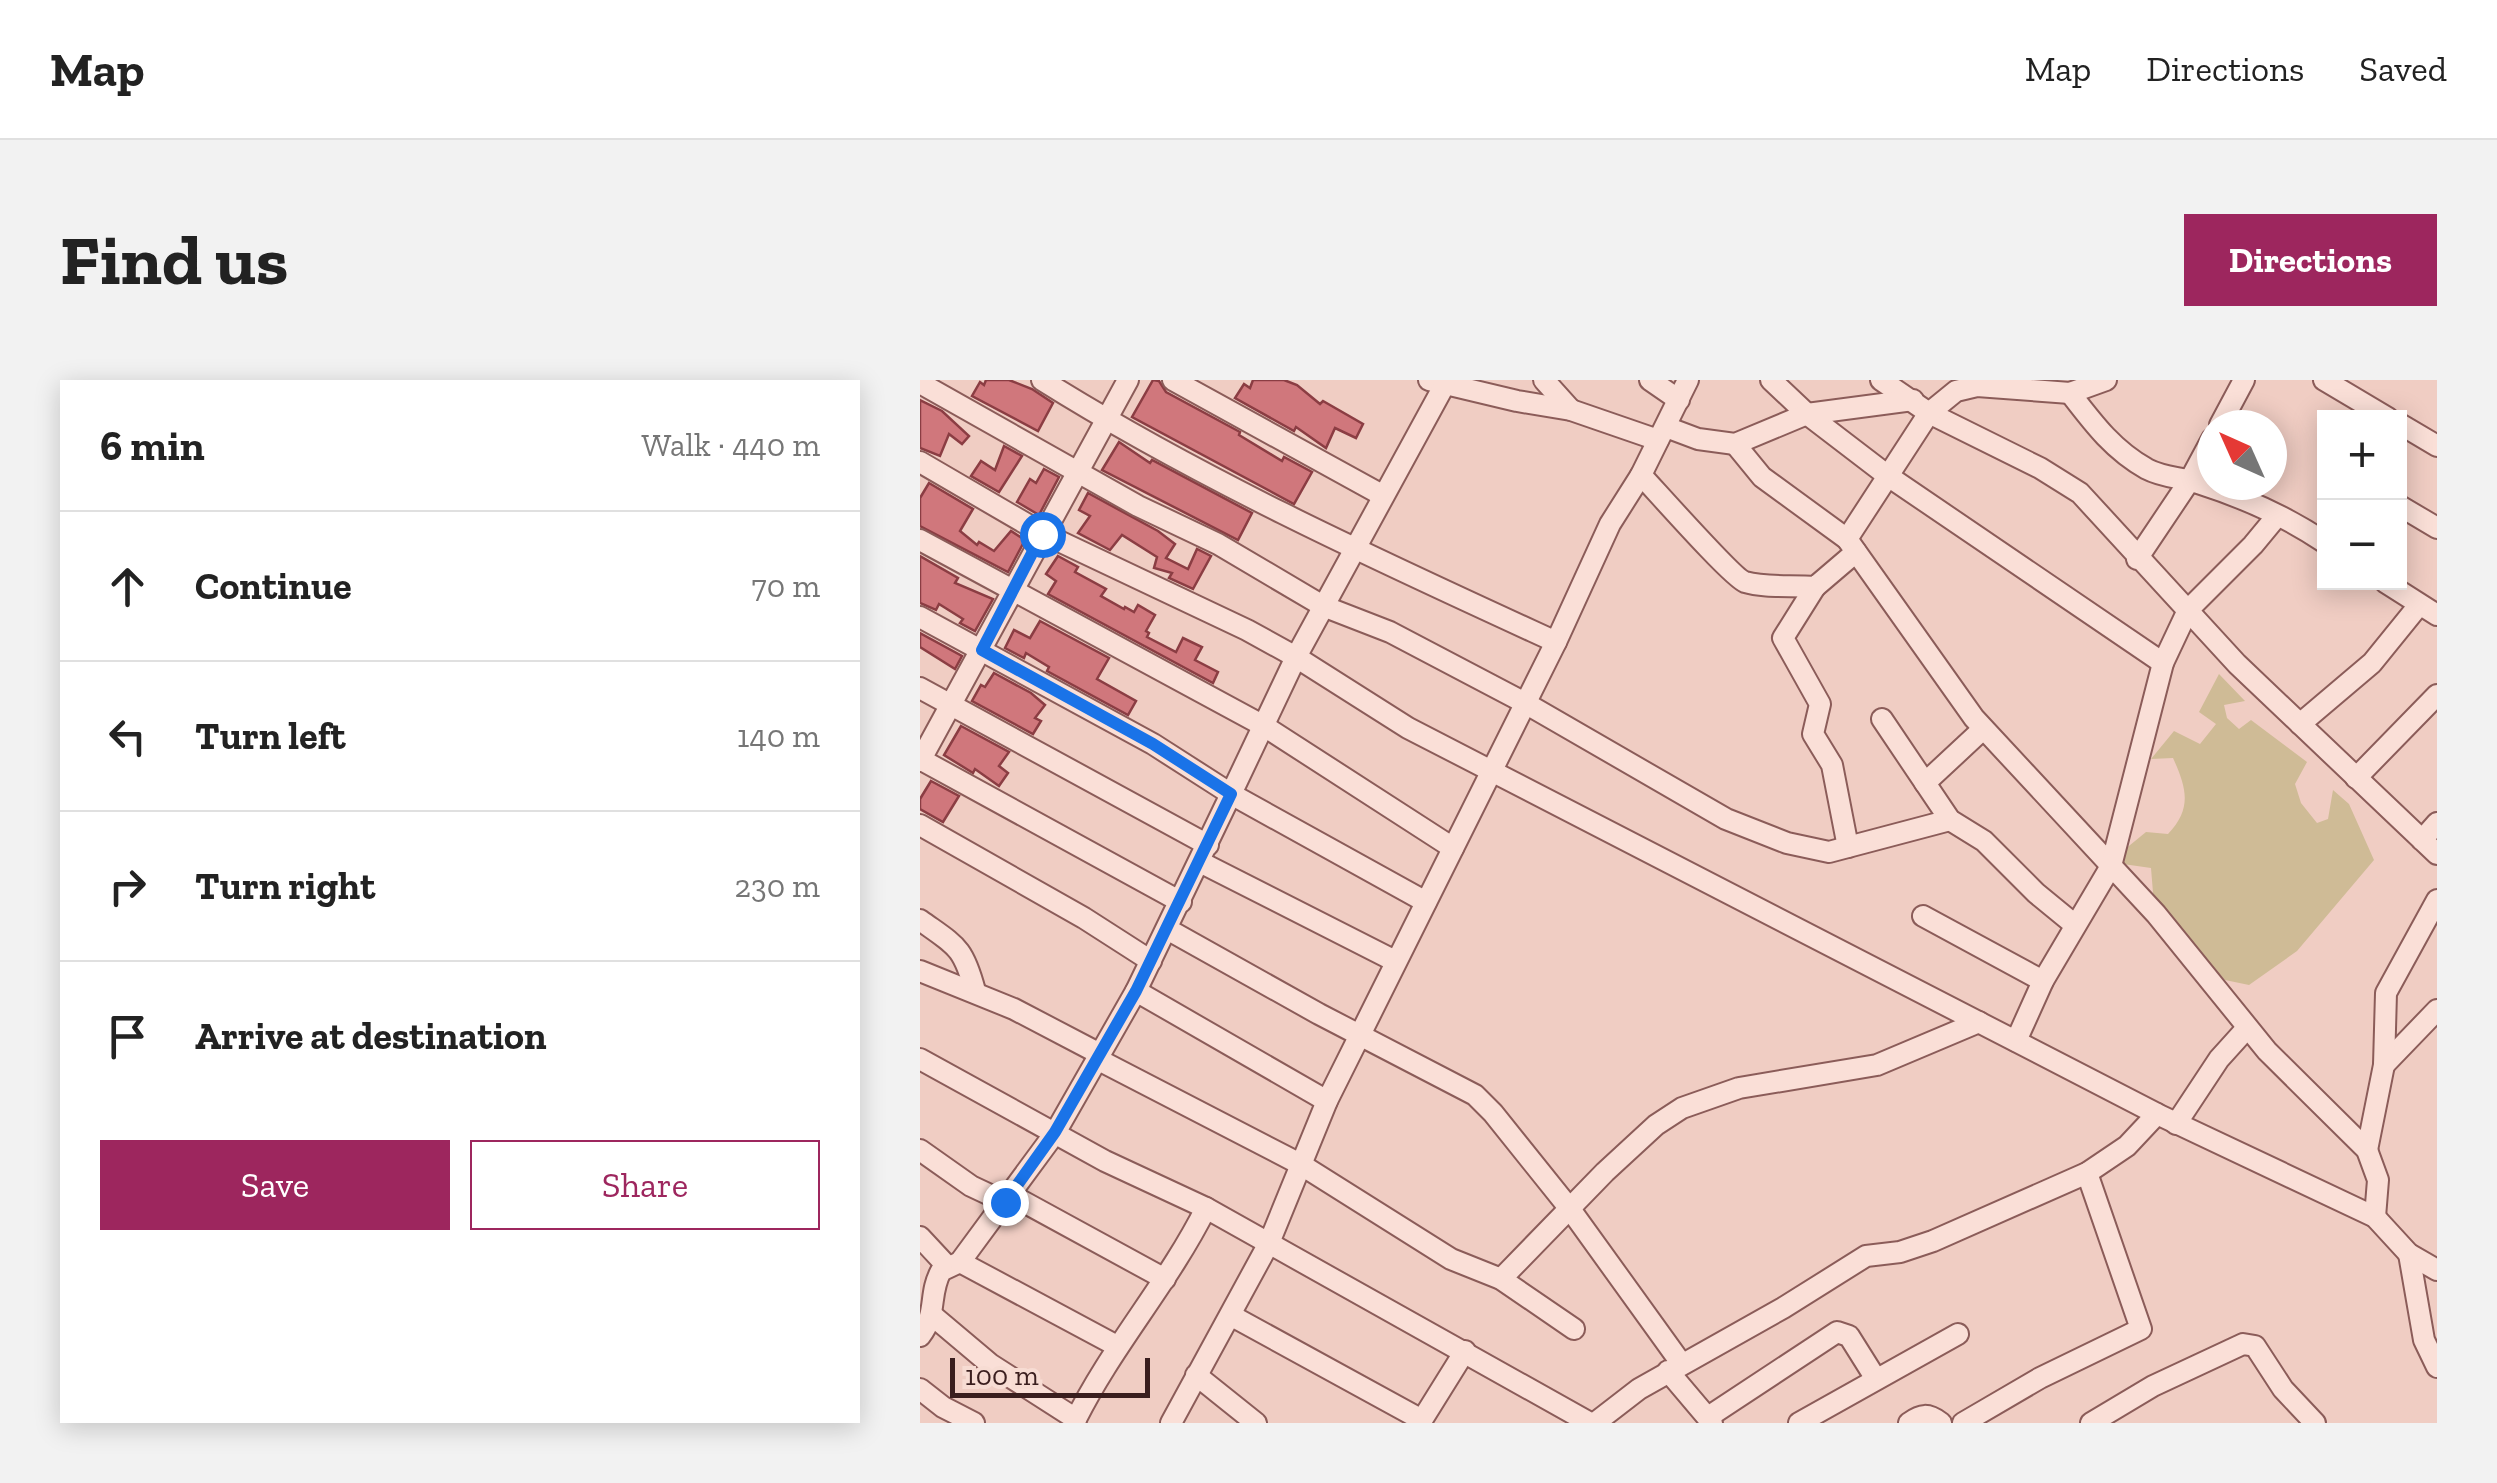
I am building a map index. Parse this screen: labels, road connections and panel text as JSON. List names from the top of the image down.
{
  "scale_bar": "100 m",
  "north": "top left",
  "page": {
    "header": "Map",
    "nav": ["Map", "Directions", "Saved"],
    "buttons": [
      "Directions",
      ["Save", "Share"]
    ],
    "title": "Find us",
    "heading": ["6 min", "Walk · 440 m"],
    "map_buttons": ["+", "−"],
    "list": [
      ["Continue", "70 m"],
      ["Turn left", "140 m"],
      ["Turn right", "230 m"],
      "Arrive at destination"
    ],
    "scale": "100 m"
  }
}
